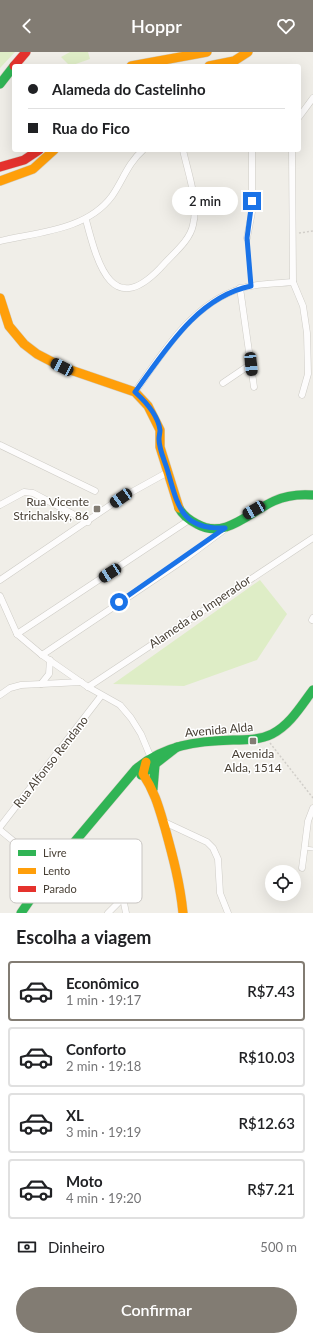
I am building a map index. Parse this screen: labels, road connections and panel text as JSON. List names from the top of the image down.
{
  "streets": {
    "street": ["Alameda do Imperador", "Avenida Alda", "Rua Alfonso Rendano"]
  },
  "places": {
    "transit": ["Rua Vicente Strichalsky, 86", "Avenida Alda, 1514"]
  },
  "legend": ["Livre", "Lento", "Parado"],
  "page": {
    "header": "Hoppr",
    "banner": ["Alameda do Castelinho", "Rua do Fico"],
    "bubble": "2 min",
    "heading": "Escolha a viagem",
    "list": [
      {
        "name": "Econômico",
        "note": "1 min · 19:17",
        "value": "R$7.43"
      },
      {
        "name": "Conforto",
        "note": "2 min · 19:18",
        "value": "R$10.03"
      },
      {
        "name": "XL",
        "note": "3 min · 19:19",
        "value": "R$12.63"
      },
      {
        "name": "Moto",
        "note": "4 min · 19:20",
        "value": "R$7.21"
      }
    ],
    "pay": ["Dinheiro", "500 m"],
    "buttons": "Confirmar"
  }
}
